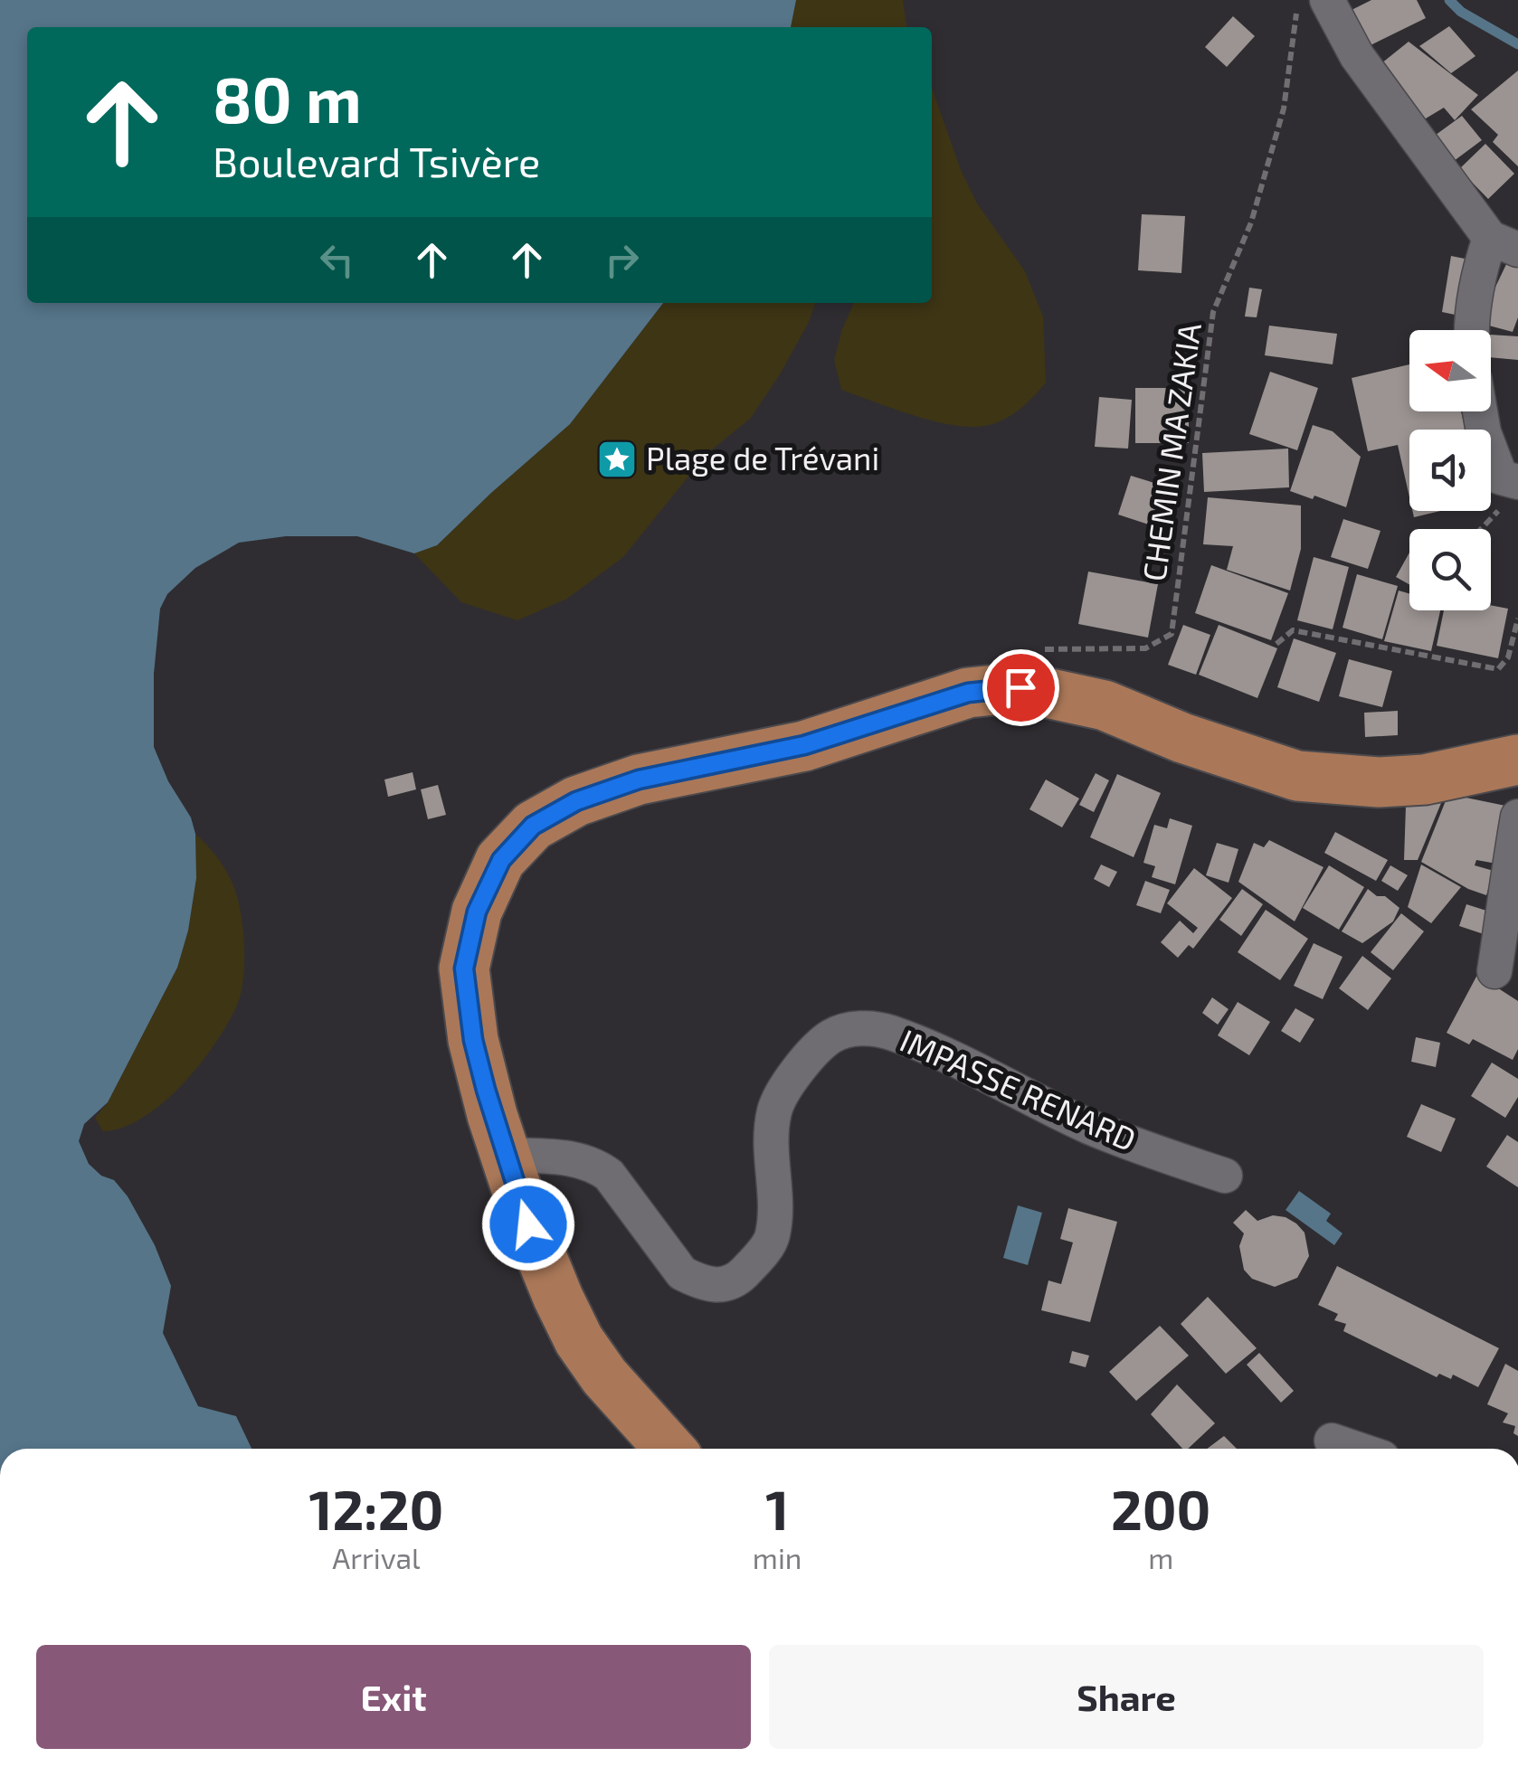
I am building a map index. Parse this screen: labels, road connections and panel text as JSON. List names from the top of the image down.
{
  "streets": {
    "street": ["IMPASSE RENARD"],
    "path": ["CHEMIN MA ZAKIA"]
  },
  "places": {
    "place": ["Plage de Trévani"]
  },
  "north": "left",
  "page": {
    "turn": ["80 m", "Boulevard Tsivère"],
    "eta": [
      "12:20",
      "Arrival",
      "1",
      "min",
      "200",
      "m"
    ],
    "buttons": ["Exit", "Share"]
  }
}
